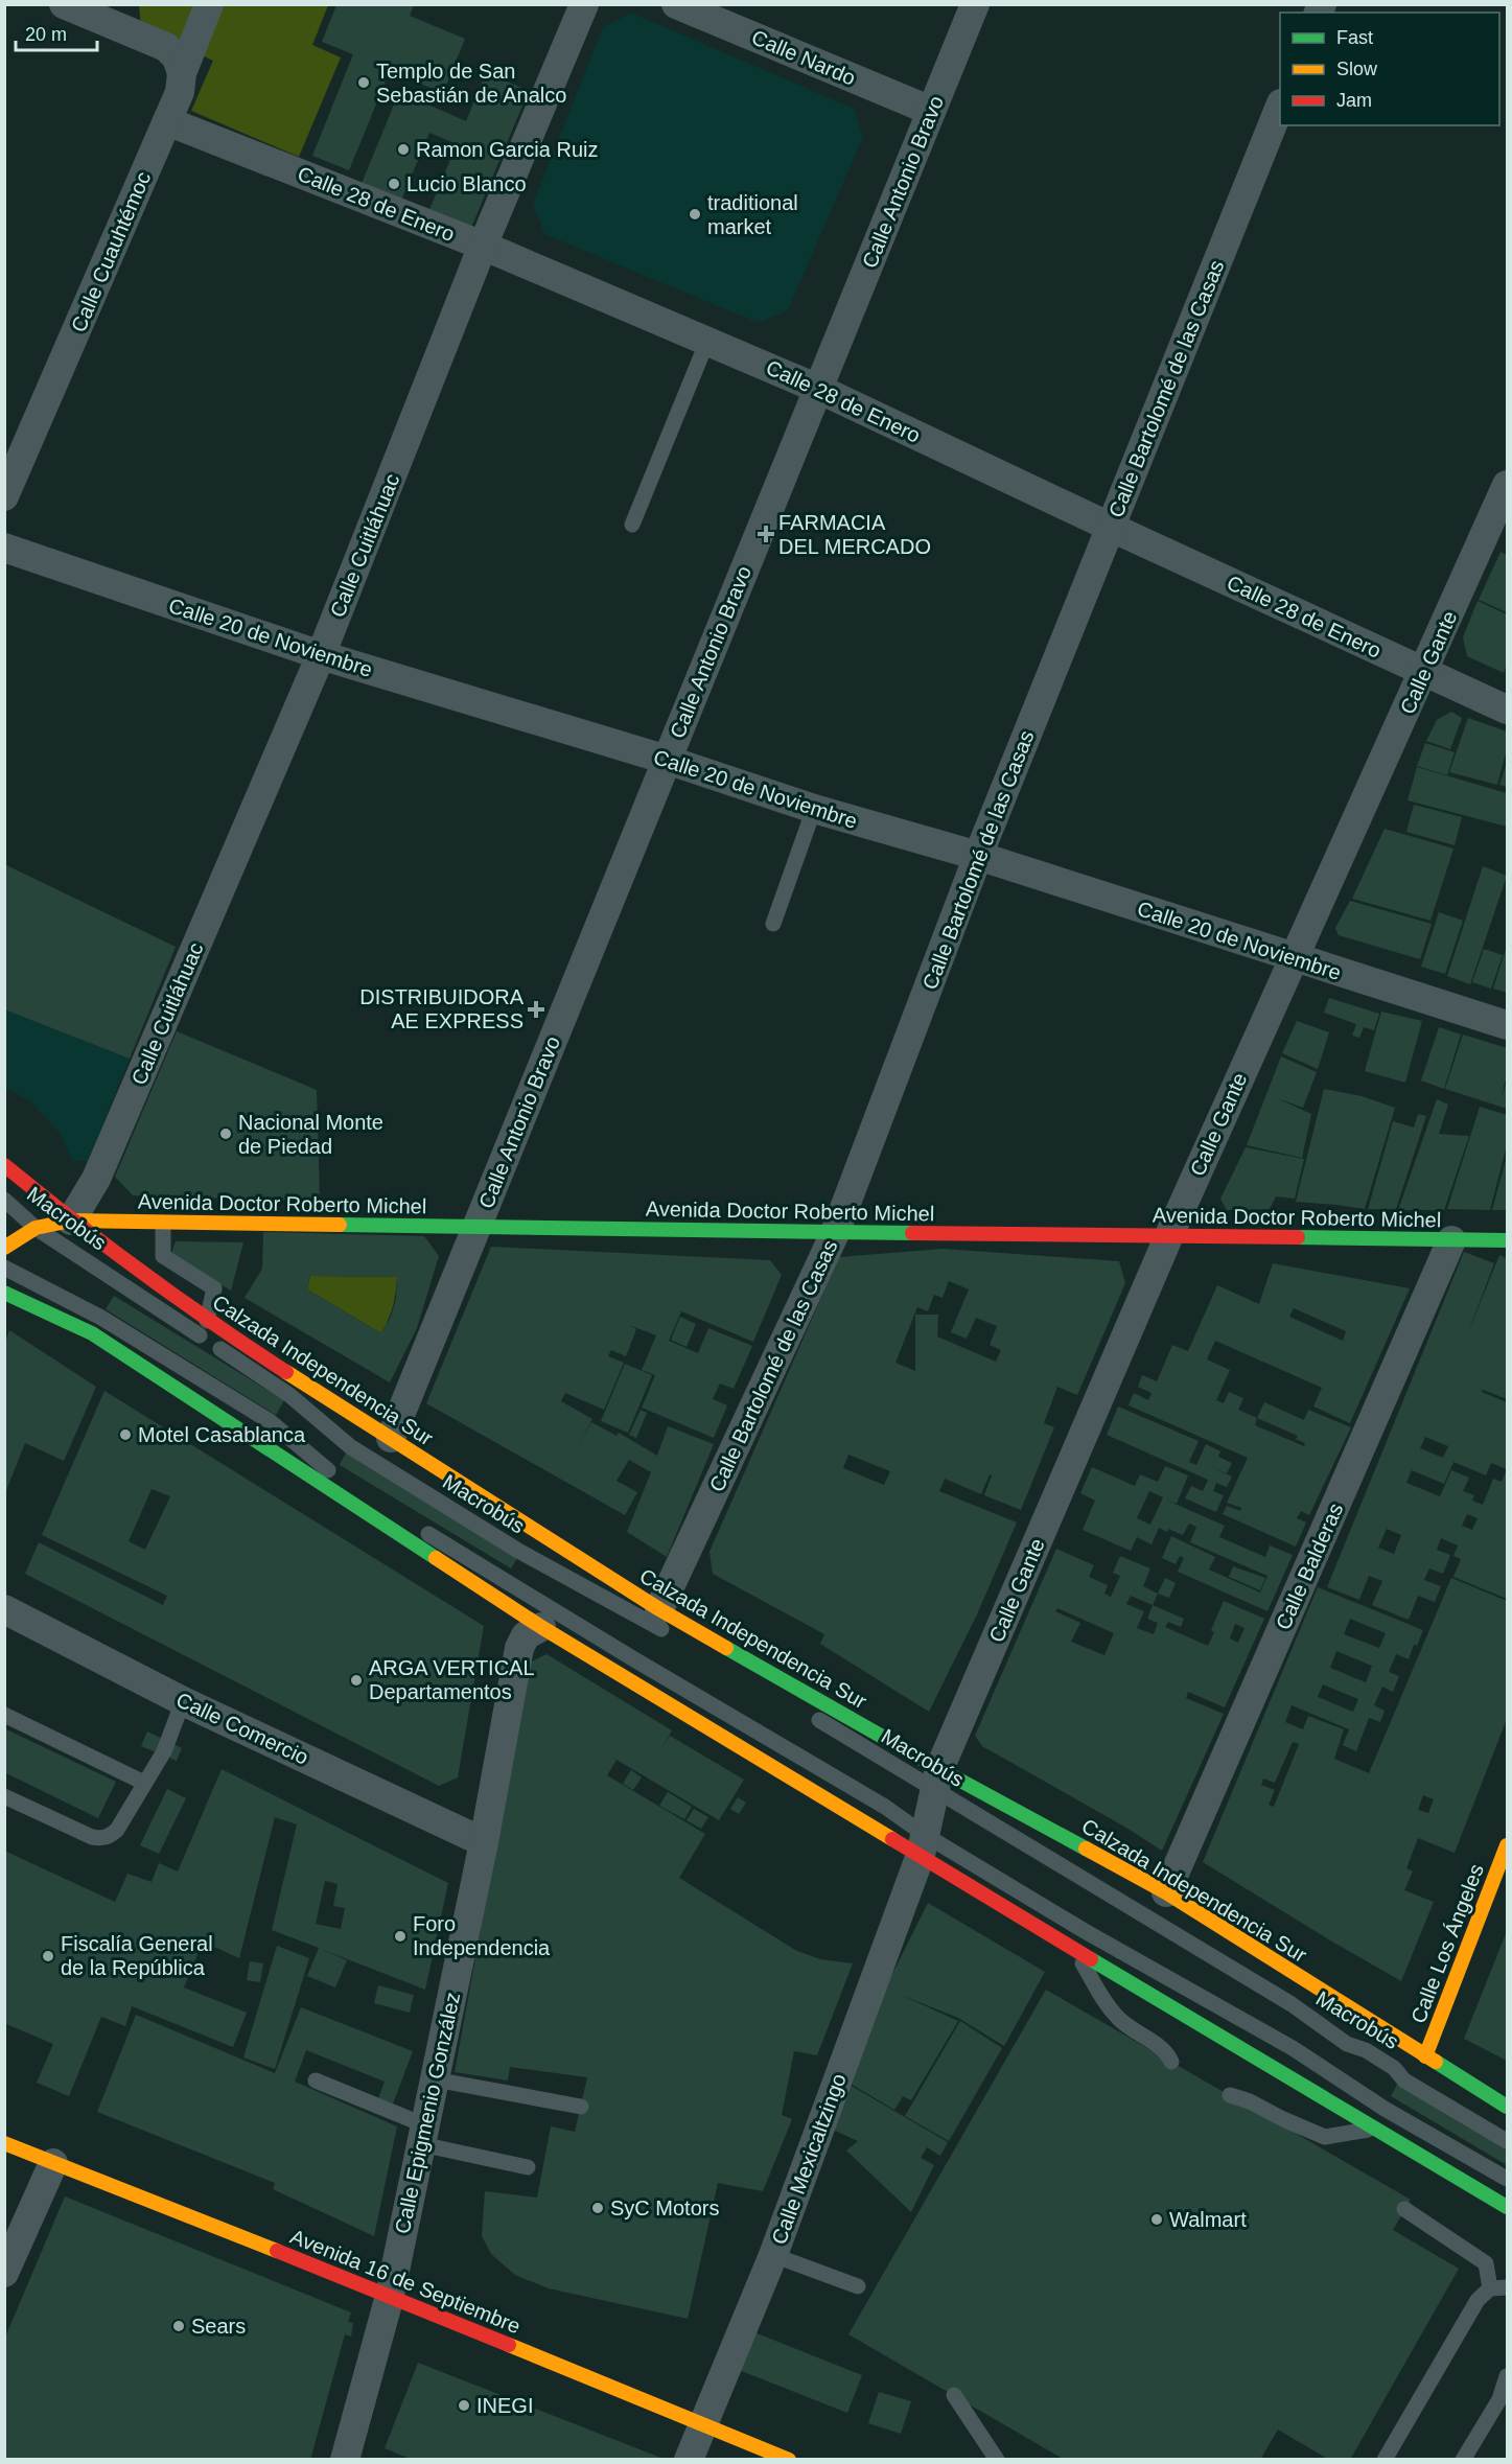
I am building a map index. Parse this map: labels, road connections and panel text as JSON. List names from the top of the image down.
{
  "streets": {
    "main road": [
      "Avenida Doctor Roberto Michel",
      "Calzada Independencia Sur",
      "Calle Los Ángeles",
      "Avenida 16 de Septiembre"
    ],
    "street": [
      "Calle Nardo",
      "Calle Antonio Bravo",
      "Calle 28 de Enero",
      "Calle Cuauhtémoc",
      "Calle Bartolomé de las Casas",
      "Calle Cuitláhuac",
      "Calle 20 de Noviembre",
      "Calle Gante",
      "Calle Balderas",
      "Calle Comercio",
      "Calle Epigmenio González",
      "Calle Mexicaltzingo"
    ],
    "lane": ["Macrobús"]
  },
  "crossings": [
    ["Calle Nardo", "Calle Antonio Bravo"],
    ["Calle Antonio Bravo", "Calle 28 de Enero"],
    ["Calle Antonio Bravo", "Calle 20 de Noviembre"],
    ["Calle Antonio Bravo", "Avenida Doctor Roberto Michel"],
    ["Calle Antonio Bravo", "Calzada Independencia Sur"],
    ["Calle 28 de Enero", "Calle Cuauhtémoc"],
    ["Calle 28 de Enero", "Calle Bartolomé de las Casas"],
    ["Calle 28 de Enero", "Calle Cuitláhuac"],
    ["Calle 28 de Enero", "Calle Gante"],
    ["Calle Bartolomé de las Casas", "Calle 20 de Noviembre"],
    ["Calle Bartolomé de las Casas", "Avenida Doctor Roberto Michel"],
    ["Calle Bartolomé de las Casas", "Calzada Independencia Sur"],
    ["Calle Cuitláhuac", "Calle 20 de Noviembre"],
    ["Calle Cuitláhuac", "Avenida Doctor Roberto Michel"],
    ["Calle Cuitláhuac", "Calzada Independencia Sur"],
    ["Calle 20 de Noviembre", "Calle Gante"],
    ["Calle Gante", "Avenida Doctor Roberto Michel"],
    ["Calle Gante", "Macrobús"],
    ["Calle Gante", "Calzada Independencia Sur"],
    ["Calle Gante", "Calle Mexicaltzingo"],
    ["Avenida Doctor Roberto Michel", "Calzada Independencia Sur"],
    ["Avenida Doctor Roberto Michel", "Calle Balderas"],
    ["Macrobús", "Calzada Independencia Sur"],
    ["Calzada Independencia Sur", "Calle Balderas"],
    ["Calzada Independencia Sur", "Calle Los Ángeles"],
    ["Calle Comercio", "Calle Epigmenio González"],
    ["Calle Epigmenio González", "Avenida 16 de Septiembre"],
    ["Calle Mexicaltzingo", "Avenida 16 de Septiembre"]
  ],
  "places": {
    "other": [
      "Templo de San Sebastián de Analco",
      "Ramon Garcia Ruiz",
      "Lucio Blanco",
      "traditional market",
      "Nacional Monte de Piedad",
      "Motel Casablanca",
      "ARGA VERTICAL Departamentos",
      "Foro Independencia",
      "Fiscalía General de la República",
      "SyC Motors",
      "Walmart",
      "Sears",
      "INEGI"
    ],
    "health": ["FARMACIA DEL MERCADO", "DISTRIBUIDORA AE EXPRESS"]
  },
  "legend": ["Fast", "Slow", "Jam"],
  "scale_bar": "20 m"
}
